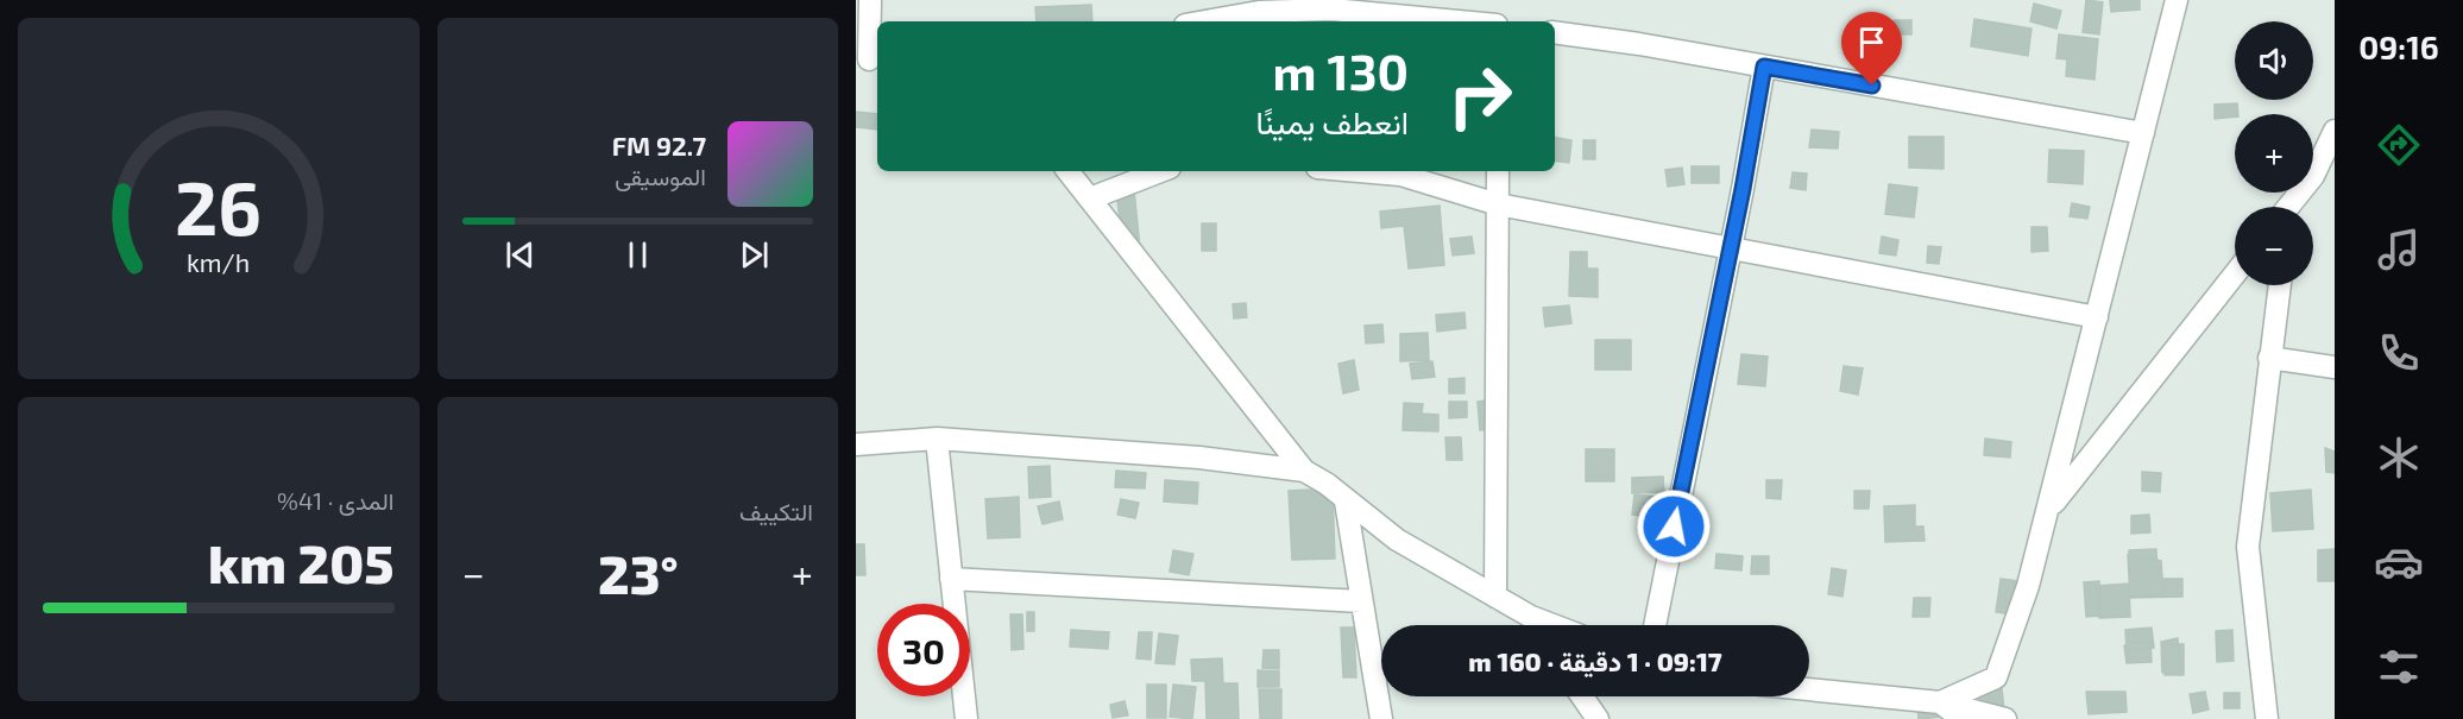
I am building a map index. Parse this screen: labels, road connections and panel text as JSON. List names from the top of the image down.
{
  "page": {
    "tabs": "09:16",
    "map_buttons": ["+", "−"],
    "turn": ["130 m", "انعطف يمينًا"],
    "song": ["92.7 FM", "الموسيقى"],
    "tile": [
      "التكييف",
      ["المدى · 41%", "205 km"]
    ],
    "heat": ["−", "23°", "+"],
    "limit": "30",
    "trip": "09:17 · 1 دقيقة · 160 m",
    "gauge": ["26", "km/h"]
  }
}
